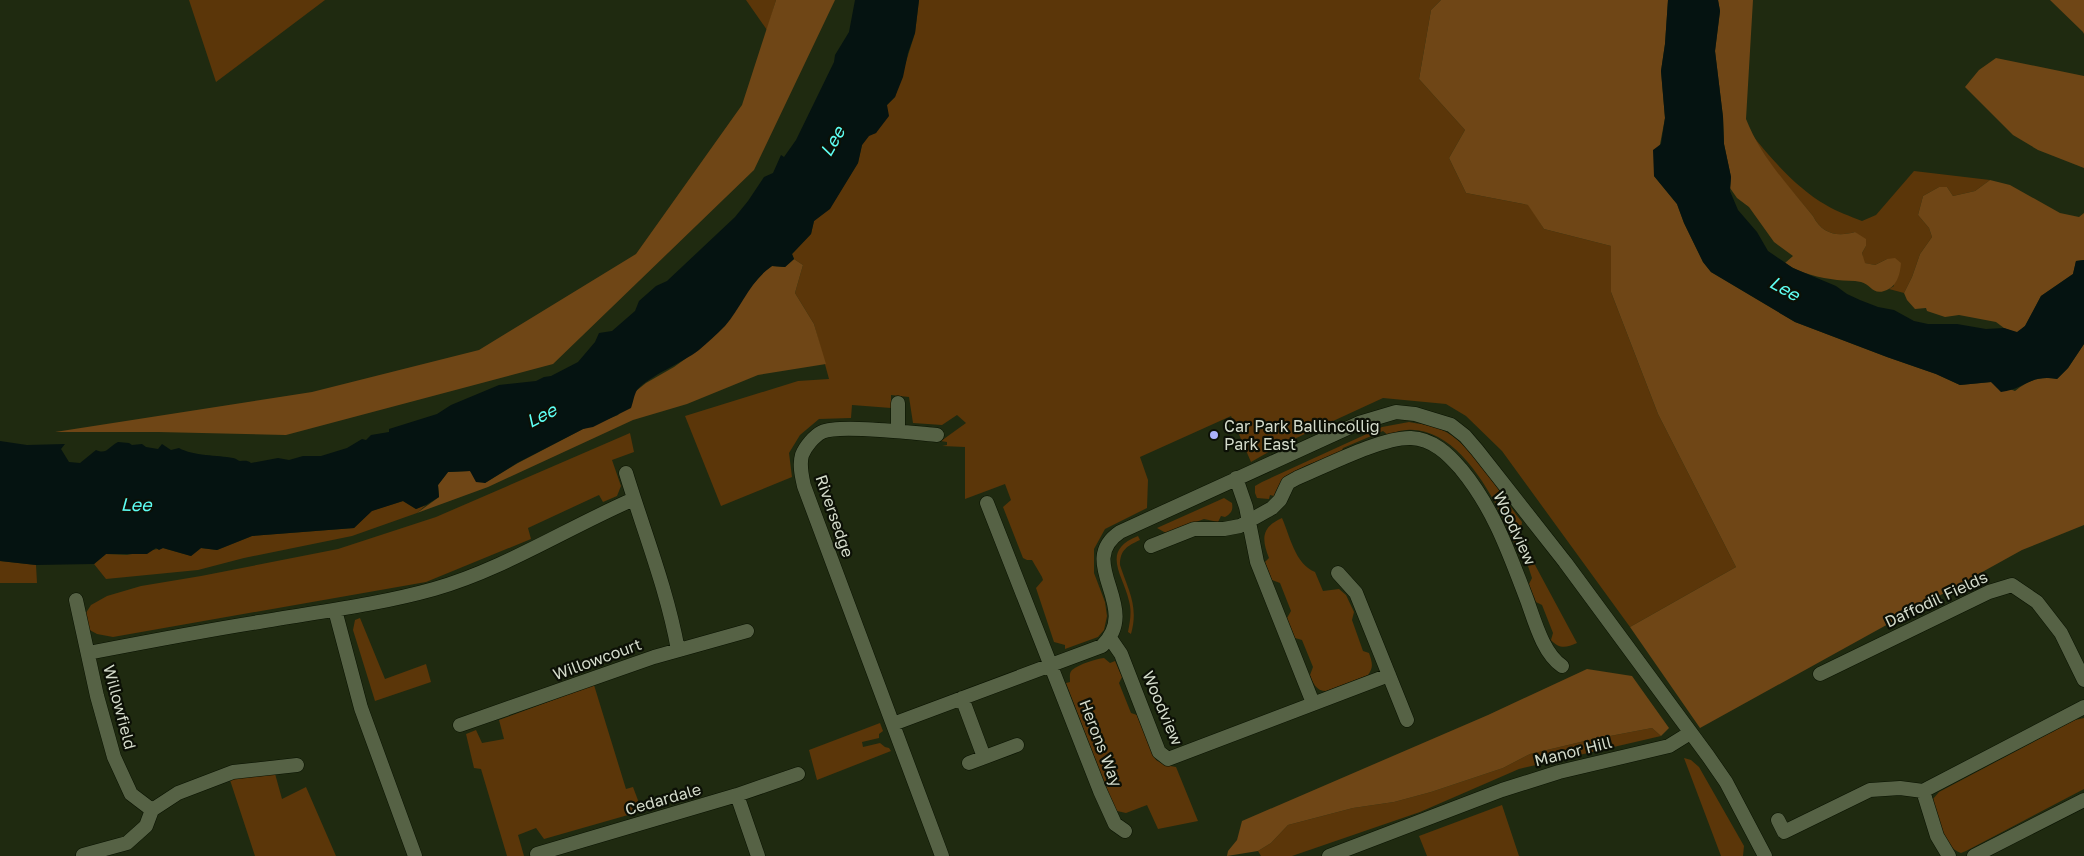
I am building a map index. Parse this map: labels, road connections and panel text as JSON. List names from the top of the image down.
{
  "streets": {
    "street": [
      "Riversedge",
      "Woodview",
      "Daffodil Fields",
      "Willowcourt",
      "Willowfield",
      "Herons Way",
      "Manor Hill",
      "Cedardale"
    ]
  },
  "water": ["Lee"],
  "places": ["Car Park Ballincollig Park East"]
}
